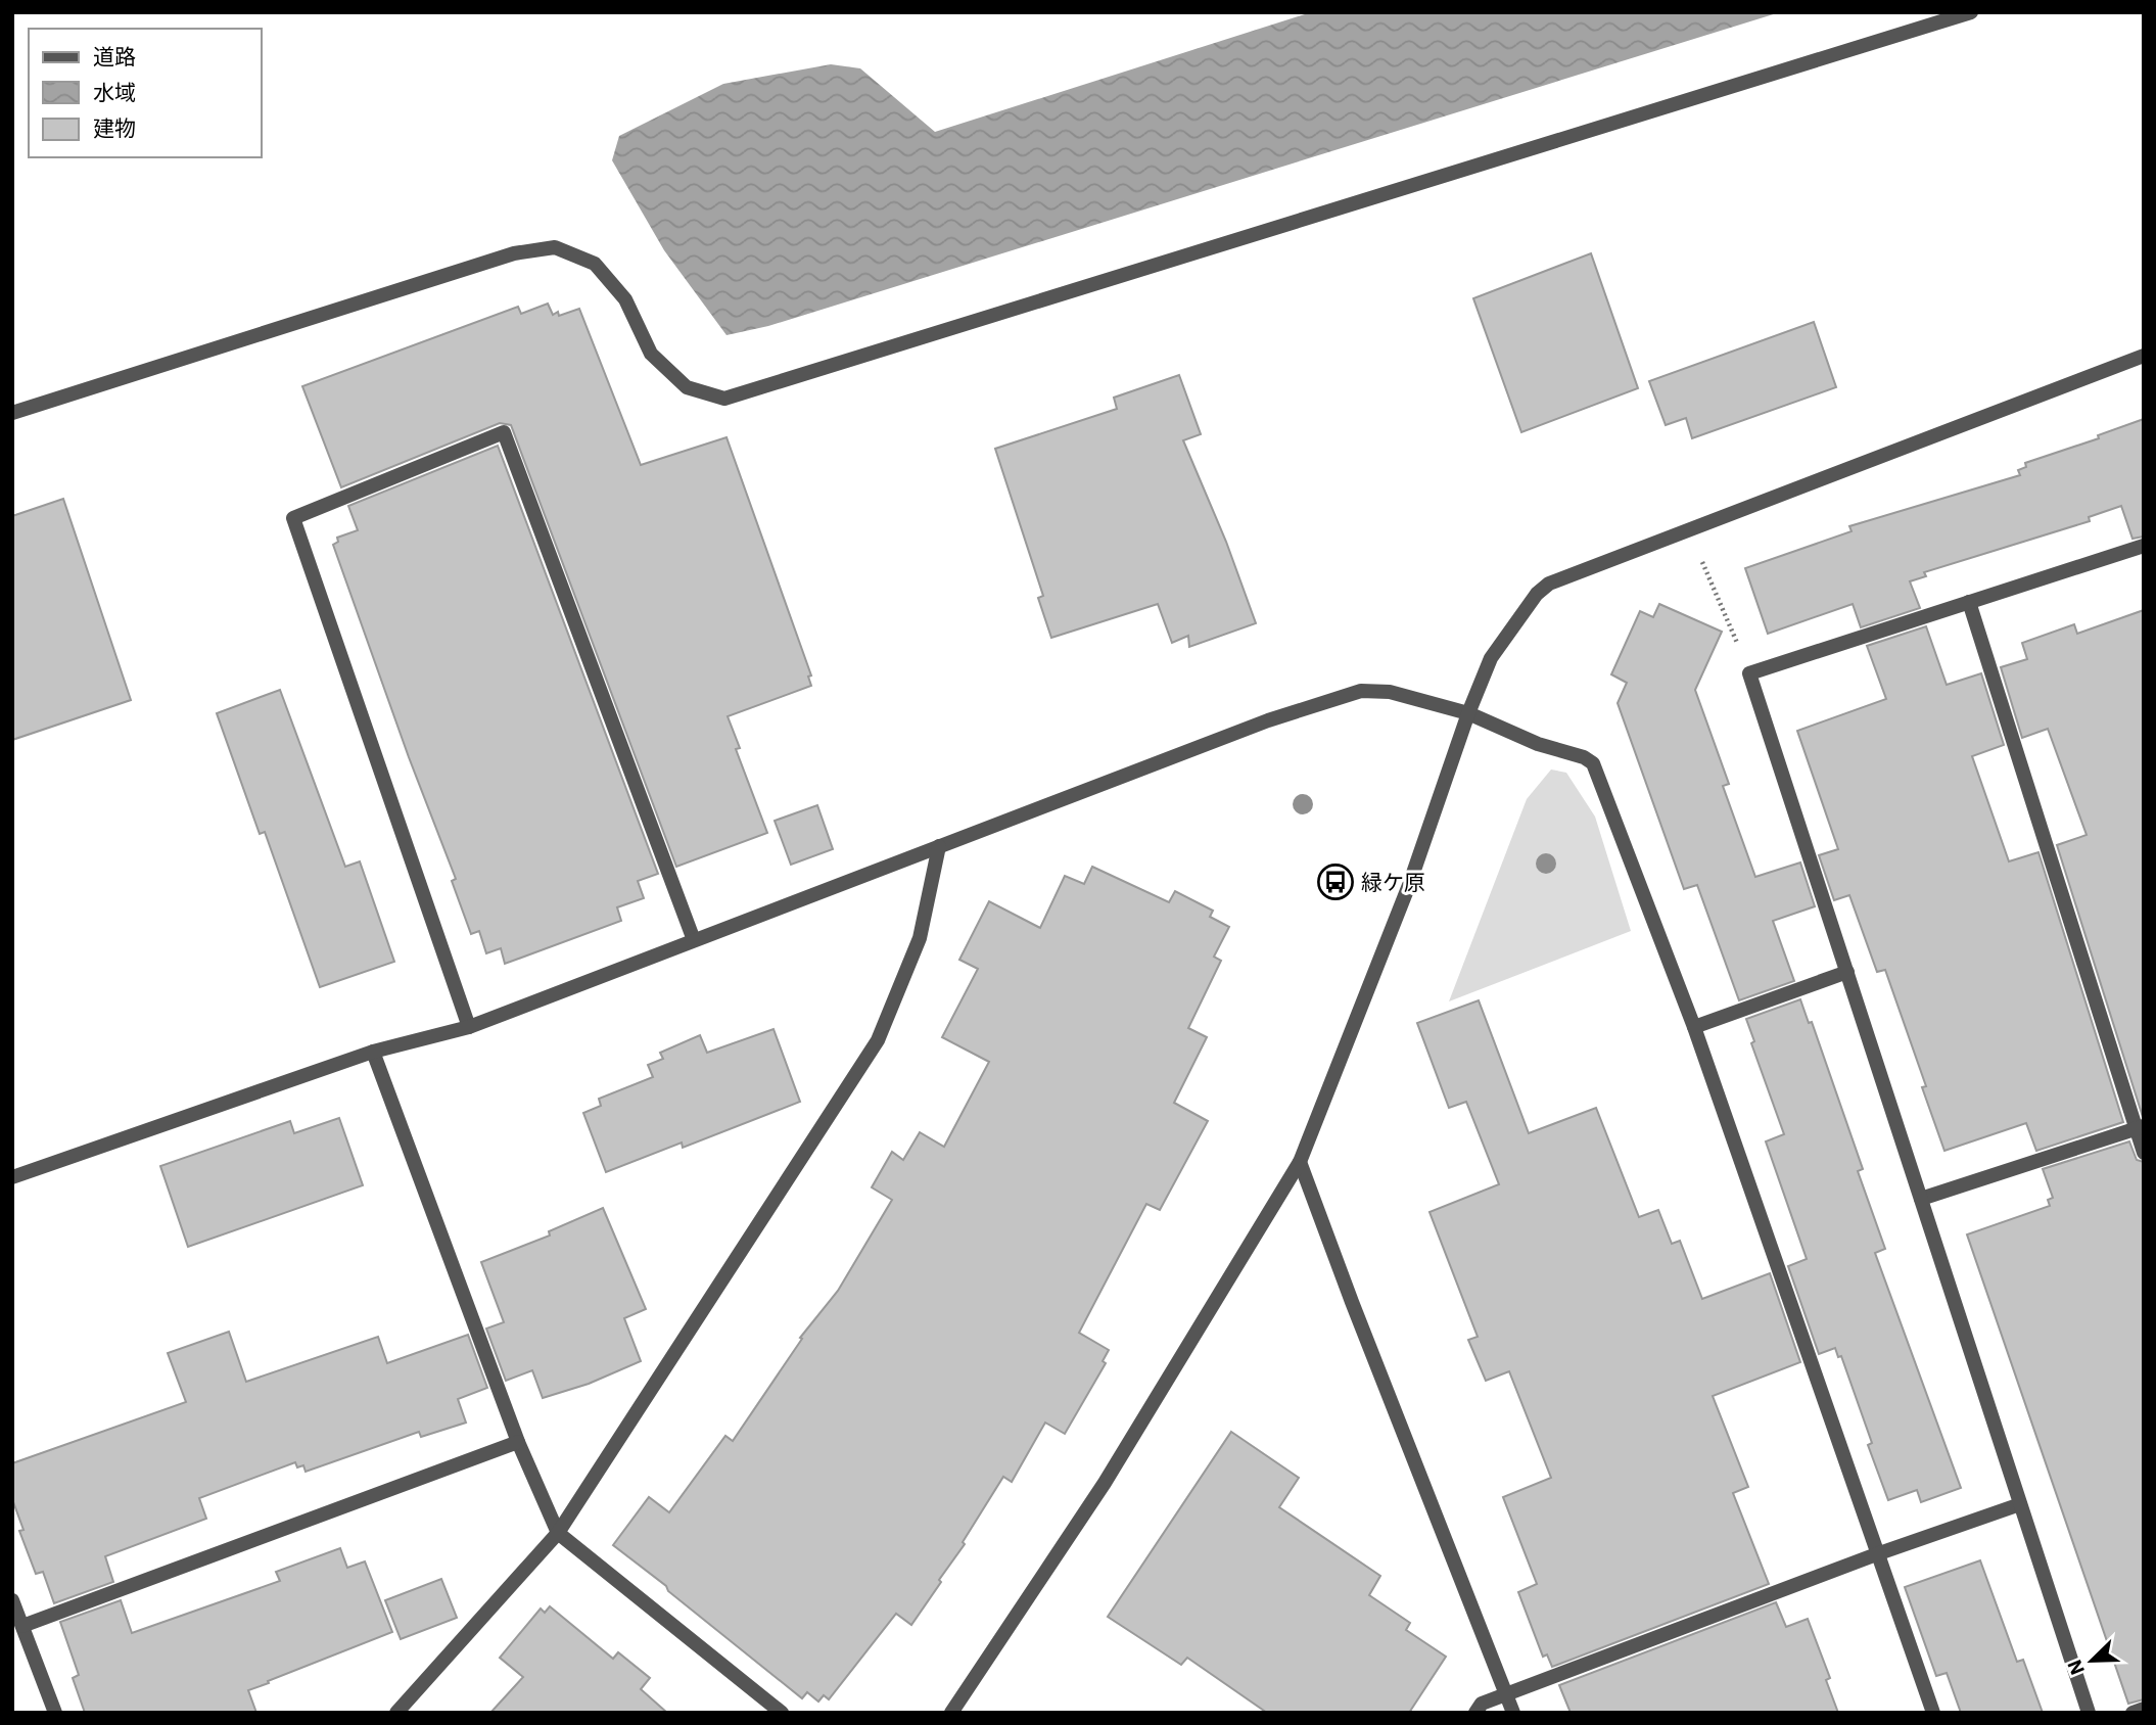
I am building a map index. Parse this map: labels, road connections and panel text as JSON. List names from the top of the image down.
{
  "places": {
    "bus stop": ["緑ケ原"]
  },
  "legend": ["道路", "水域", "建物"],
  "north": "bottom left"
}
